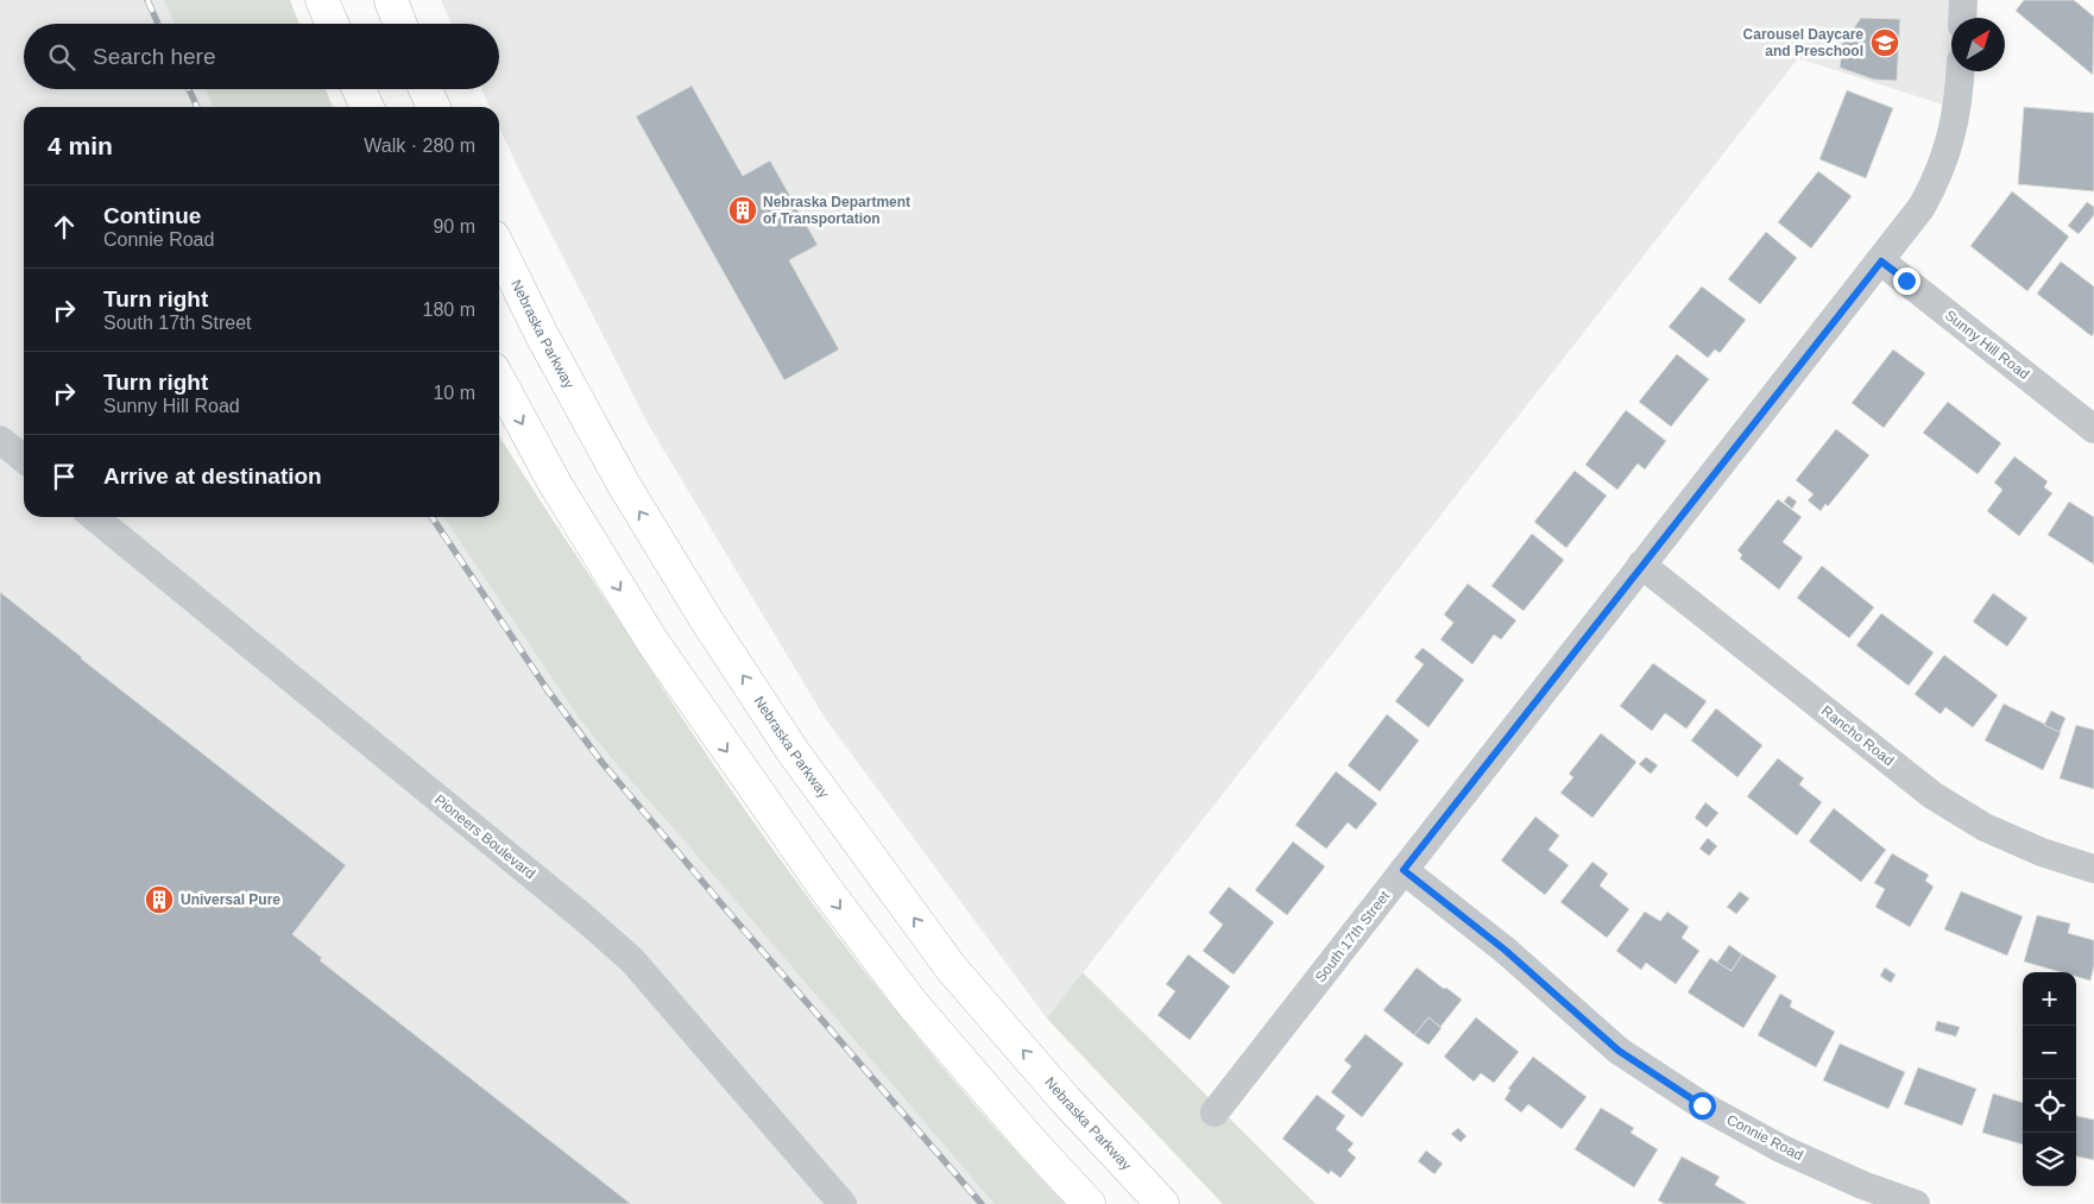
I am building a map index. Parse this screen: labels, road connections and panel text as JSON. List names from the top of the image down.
{
  "streets": {
    "main road": ["Nebraska Parkway"],
    "street": [
      "Sunny Hill Road",
      "Rancho Road",
      "Pioneers Boulevard",
      "South 17th Street",
      "Connie Road"
    ]
  },
  "crossings": [
    ["Sunny Hill Road", "South 17th Street"],
    ["Rancho Road", "South 17th Street"],
    ["South 17th Street", "Connie Road"]
  ],
  "places": {
    "school or university": ["Carousel Daycare and Preschool"],
    "building": ["Nebraska Department of Transportation", "Universal Pure"]
  },
  "north": "top right",
  "page": {
    "search": "Search here",
    "heading": ["4 min", "Walk · 280 m"],
    "list": [
      ["Continue", "Connie Road", "90 m"],
      ["Turn right", "South 17th Street", "180 m"],
      ["Turn right", "Sunny Hill Road", "10 m"],
      "Arrive at destination"
    ],
    "map_buttons": ["+", "−"]
  }
}
